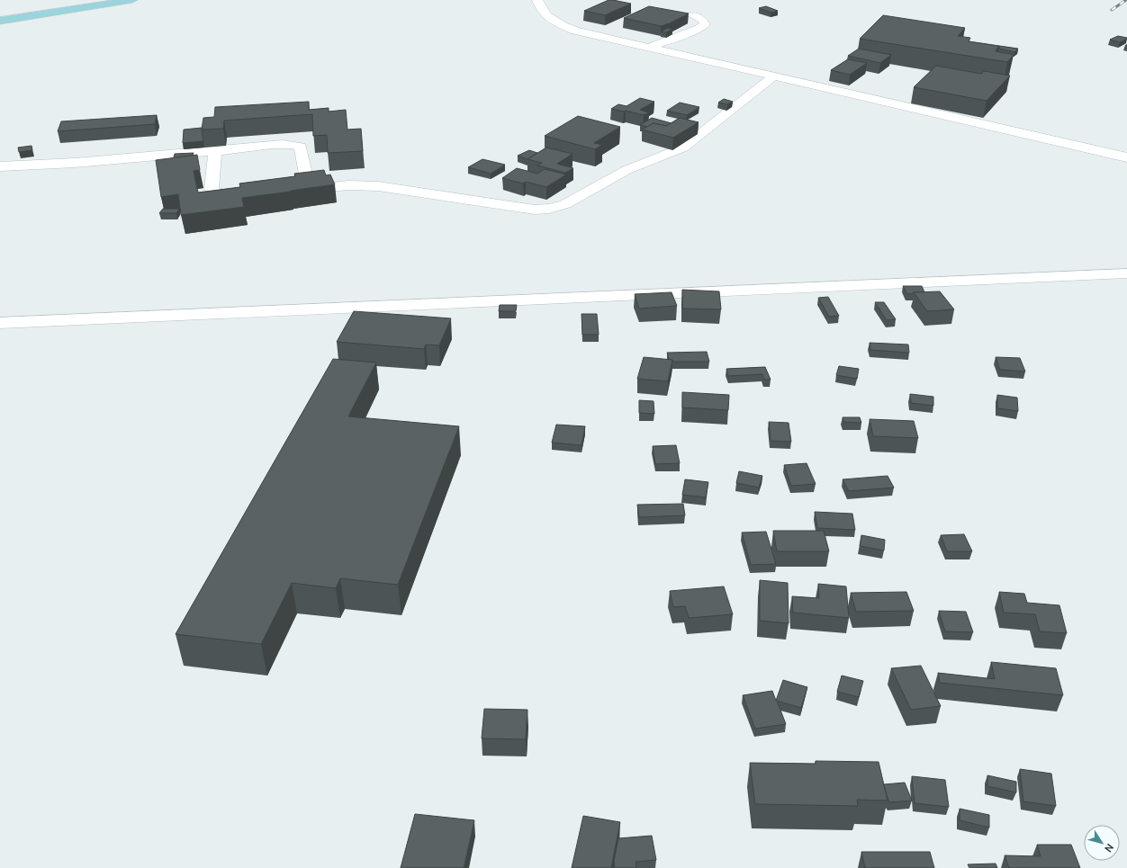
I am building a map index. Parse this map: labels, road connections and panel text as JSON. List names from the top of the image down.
{
  "north": "bottom right"
}
